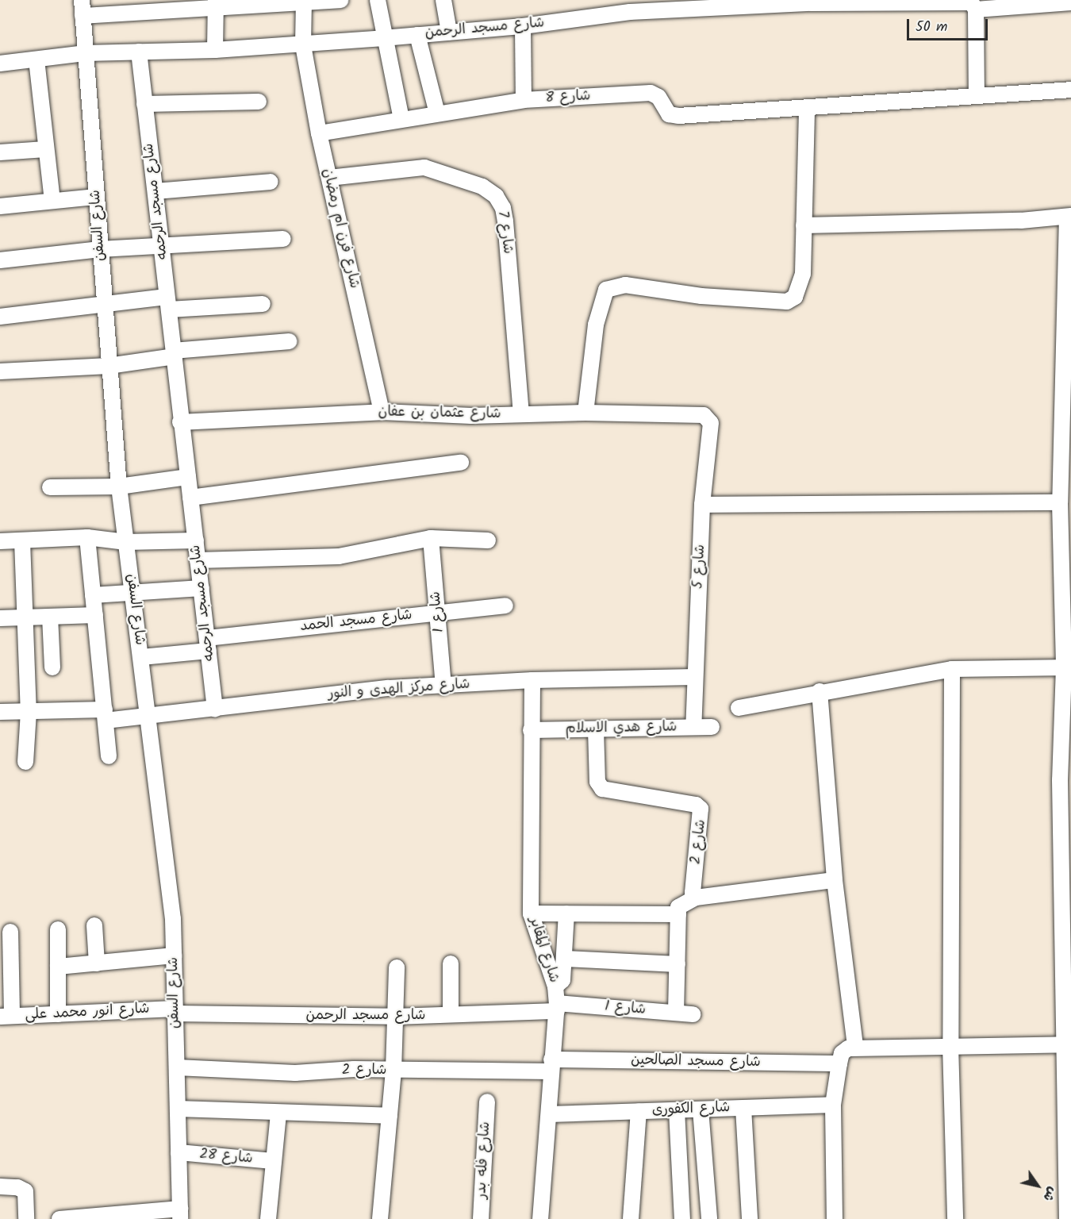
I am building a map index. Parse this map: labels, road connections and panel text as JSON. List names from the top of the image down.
{
  "streets": {
    "street": [
      "شارع مسجد الرحمن",
      "شارع 8",
      "شارع مسجد الرحمه",
      "شارع السفن",
      "شارع فرن ام رمضان",
      "شارع 7",
      "شارع عثمان بن عفان",
      "شارع 5",
      "شارع 1",
      "شارع مسجد الحمد",
      "شارع مركز الهدى و النور",
      "شارع هدي الاسلام",
      "شارع 2",
      "شارع المقابر",
      "شارع انور محمد على",
      "شارع مسجد الصالحين",
      "شارع الكفورى",
      "شارع 28",
      "شارع فله بدر"
    ]
  },
  "crossings": [
    ["شارع مسجد الرحمن", "شارع مسجد الرحمه"],
    ["شارع مسجد الرحمن", "شارع السفن"],
    ["شارع مسجد الرحمن", "شارع فرن ام رمضان"],
    ["شارع مسجد الرحمن", "شارع 1"],
    ["شارع مسجد الرحمن", "شارع المقابر"],
    ["شارع مسجد الرحمن", "شارع انور محمد على"],
    ["شارع 8", "شارع فرن ام رمضان"],
    ["شارع مسجد الرحمه", "شارع عثمان بن عفان"],
    ["شارع مسجد الرحمه", "شارع مسجد الحمد"],
    ["شارع مسجد الرحمه", "شارع مركز الهدى و النور"],
    ["شارع السفن", "شارع مسجد الحمد"],
    ["شارع السفن", "شارع مركز الهدى و النور"],
    ["شارع السفن", "شارع 2"],
    ["شارع السفن", "شارع انور محمد على"],
    ["شارع السفن", "شارع 28"],
    ["شارع فرن ام رمضان", "شارع 7"],
    ["شارع فرن ام رمضان", "شارع عثمان بن عفان"],
    ["شارع 7", "شارع عثمان بن عفان"],
    ["شارع عثمان بن عفان", "شارع 5"],
    ["شارع 5", "شارع مركز الهدى و النور"],
    ["شارع 5", "شارع هدي الاسلام"],
    ["شارع 1", "شارع مسجد الحمد"],
    ["شارع 1", "شارع مركز الهدى و النور"],
    ["شارع 1", "شارع المقابر"],
    ["شارع مركز الهدى و النور", "شارع المقابر"],
    ["شارع هدي الاسلام", "شارع 2"],
    ["شارع هدي الاسلام", "شارع المقابر"],
    ["شارع 2", "شارع المقابر"],
    ["شارع 2", "شارع مسجد الصالحين"],
    ["شارع المقابر", "شارع مسجد الصالحين"],
    ["شارع المقابر", "شارع الكفورى"]
  ],
  "scale_bar": "50 m",
  "north": "bottom right"
}
